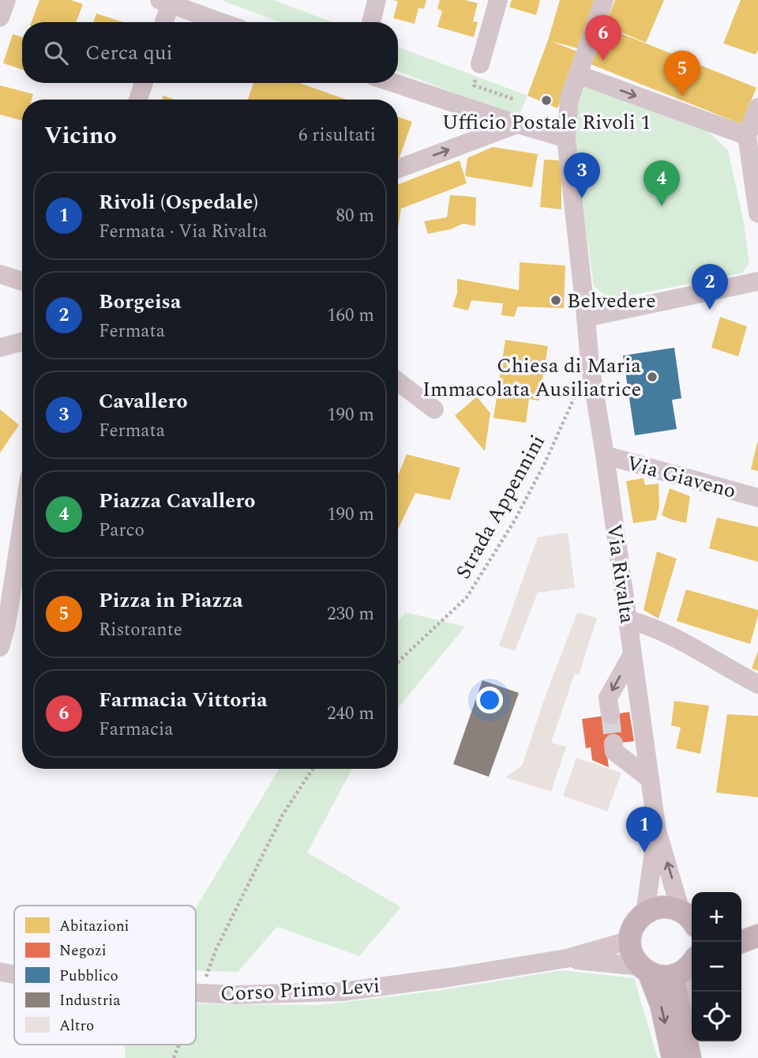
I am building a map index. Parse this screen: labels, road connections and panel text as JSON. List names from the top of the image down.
{
  "streets": {
    "street": ["Via Giaveno", "Via Rivalta", "Corso Primo Levi"],
    "path": ["Strada Appennini"]
  },
  "crossings": [
    ["Via Giaveno", "Via Rivalta"],
    ["Strada Appennini", "Via Rivalta"]
  ],
  "places": ["Ufficio Postale Rivoli 1", "Belvedere", "Chiesa di Maria Immacolata Ausiliatrice"],
  "legend": [
    "Abitazioni",
    "Negozi",
    "Pubblico",
    "Industria",
    "Altro"
  ],
  "page": {
    "pins": [
      "6",
      "5",
      "3",
      "4",
      "2",
      "1"
    ],
    "search": "Cerca qui",
    "heading": ["Vicino", "6 risultati"],
    "list": [
      {
        "mark": "1",
        "name": "Rivoli (Ospedale)",
        "note": "Fermata · Via Rivalta",
        "value": "80 m"
      },
      {
        "mark": "2",
        "name": "Borgeisa",
        "note": "Fermata",
        "value": "160 m"
      },
      {
        "mark": "3",
        "name": "Cavallero",
        "note": "Fermata",
        "value": "190 m"
      },
      {
        "mark": "4",
        "name": "Piazza Cavallero",
        "note": "Parco",
        "value": "190 m"
      },
      {
        "mark": "5",
        "name": "Pizza in Piazza",
        "note": "Ristorante",
        "value": "230 m"
      },
      {
        "mark": "6",
        "name": "Farmacia Vittoria",
        "note": "Farmacia",
        "value": "240 m"
      }
    ],
    "map_buttons": ["+", "−"]
  }
}
